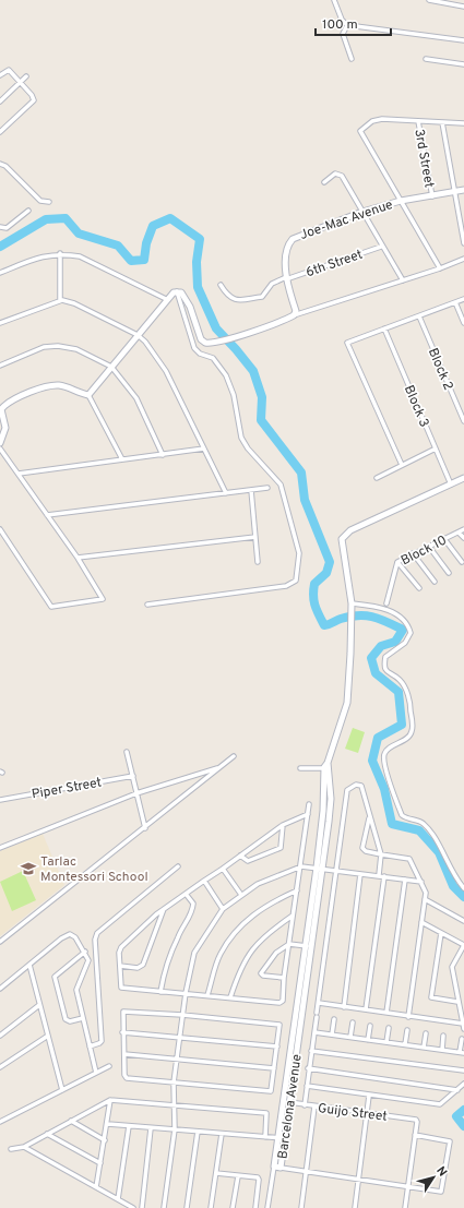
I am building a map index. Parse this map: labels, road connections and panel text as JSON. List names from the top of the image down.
{
  "streets": {
    "street": [
      "3rd Street",
      "Joe-Mac Avenue",
      "6th Street",
      "Block 2",
      "Block 3",
      "Block 10",
      "Piper Street",
      "Barcelona Avenue",
      "Guijo Street"
    ]
  },
  "crossings": [
    ["3rd Street", "Joe-Mac Avenue"],
    ["Joe-Mac Avenue", "6th Street"],
    ["Block 3", "Barcelona Avenue"],
    ["Barcelona Avenue", "Guijo Street"]
  ],
  "places": {
    "school or university": ["Tarlac Montessori School"]
  },
  "scale_bar": "100 m",
  "north": "top right"
}
